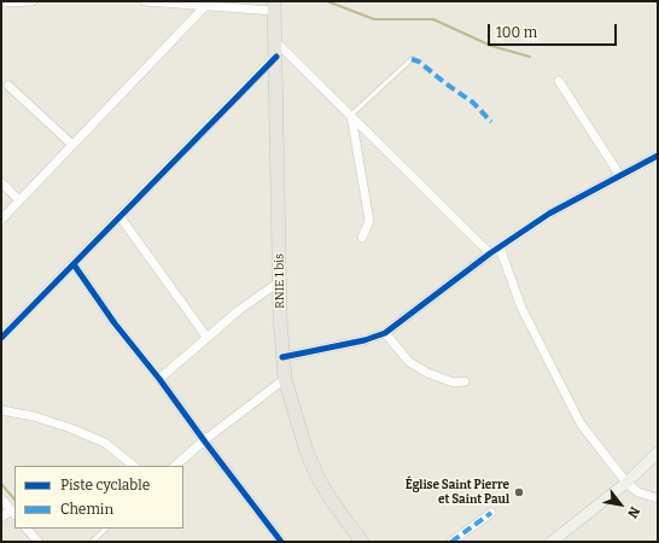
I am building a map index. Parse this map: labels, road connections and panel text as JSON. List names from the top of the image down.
{
  "streets": {
    "main road": ["RNIE 1 bis"]
  },
  "places": ["Église Saint Pierre et Saint Paul"],
  "legend": ["Piste cyclable", "Chemin"],
  "scale_bar": "100 m",
  "north": "bottom right"
}
